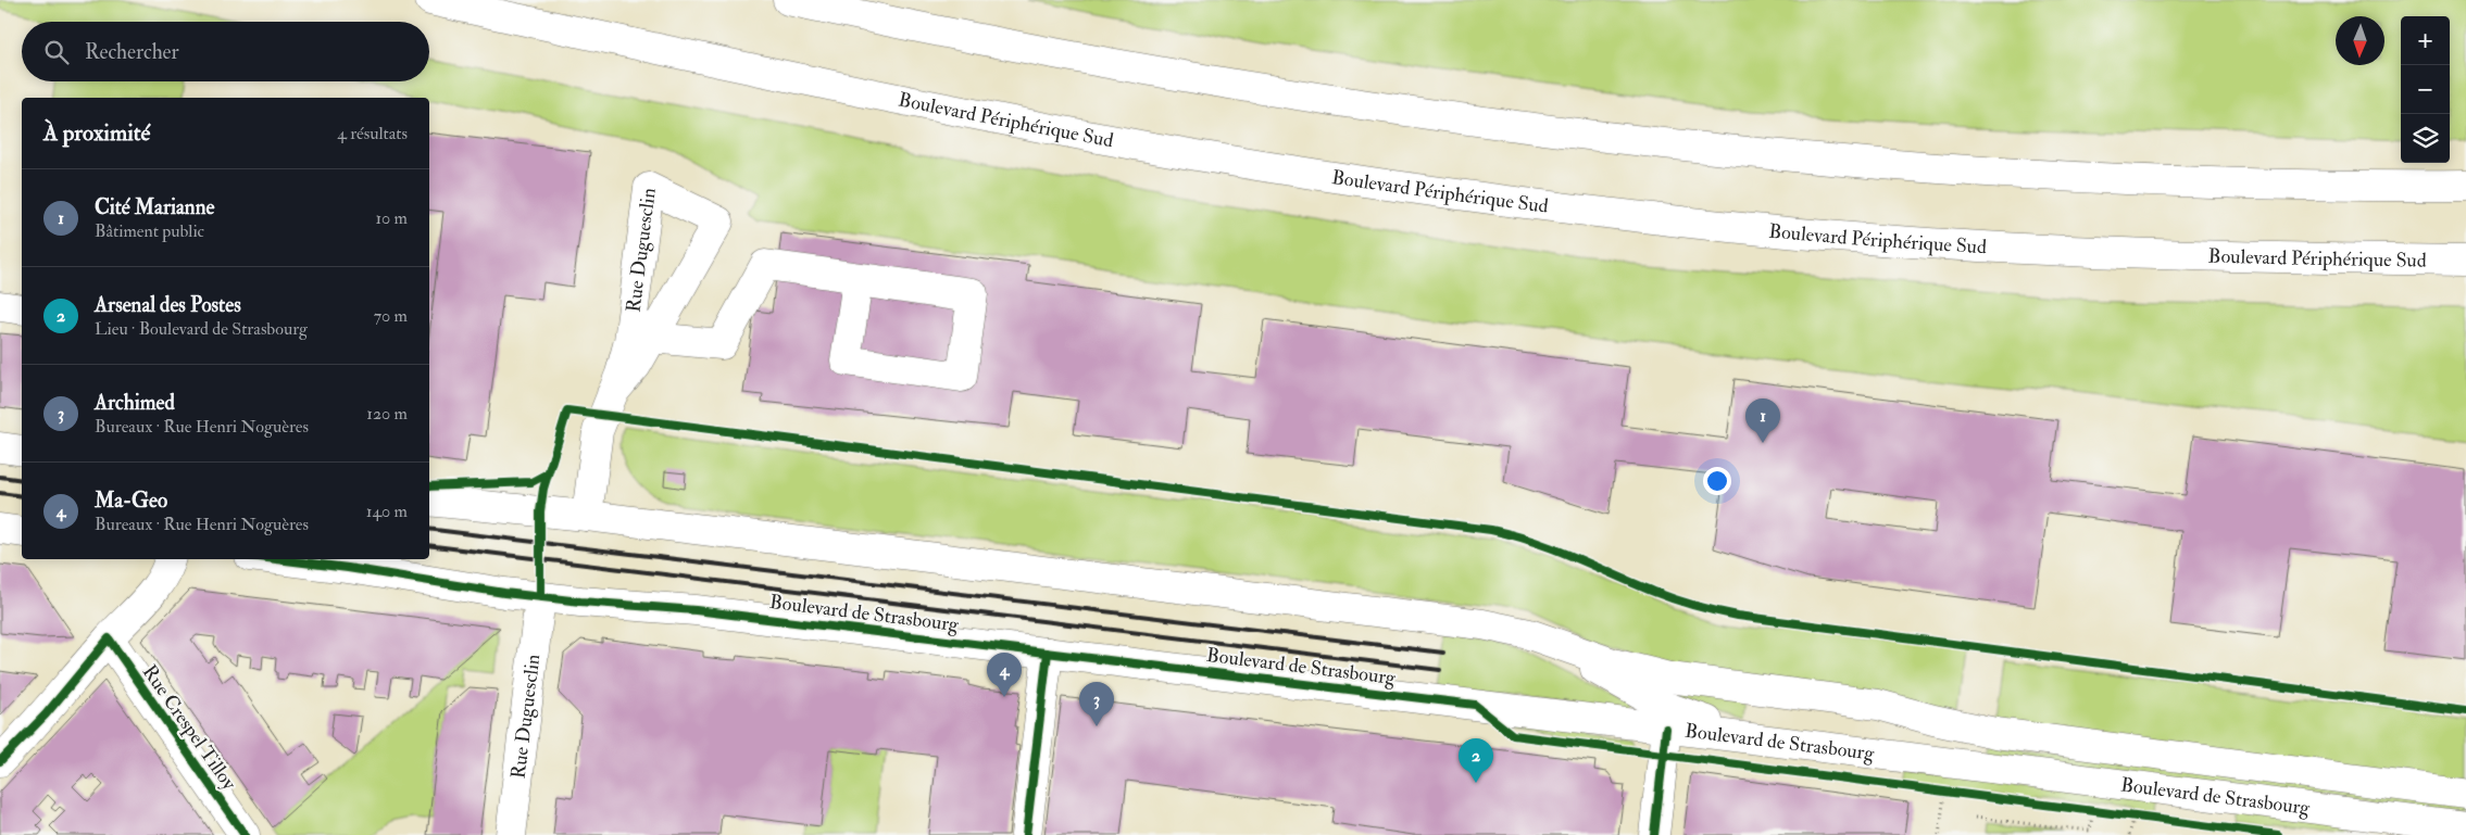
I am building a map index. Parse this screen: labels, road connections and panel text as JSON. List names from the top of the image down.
{
  "streets": {
    "main road": [
      "Boulevard Périphérique Sud",
      "Rue Duguesclin",
      "Boulevard de Strasbourg",
      "Rue Crespel Tilloy"
    ]
  },
  "crossings": [
    ["Rue Duguesclin", "Boulevard de Strasbourg"]
  ],
  "north": "bottom",
  "page": {
    "map_buttons": ["+", "−"],
    "search": "Rechercher",
    "heading": ["À proximité", "4 résultats"],
    "list": [
      {
        "mark": "1",
        "name": "Cité Marianne",
        "note": "Bâtiment public",
        "value": "10 m"
      },
      {
        "mark": "2",
        "name": "Arsenal des Postes",
        "note": "Lieu · Boulevard de Strasbourg",
        "value": "70 m"
      },
      {
        "mark": "3",
        "name": "Archimed",
        "note": "Bureaux · Rue Henri Noguères",
        "value": "120 m"
      },
      {
        "mark": "4",
        "name": "Ma-Geo",
        "note": "Bureaux · Rue Henri Noguères",
        "value": "140 m"
      }
    ],
    "pins": [
      "1",
      "4",
      "3",
      "2"
    ]
  }
}
